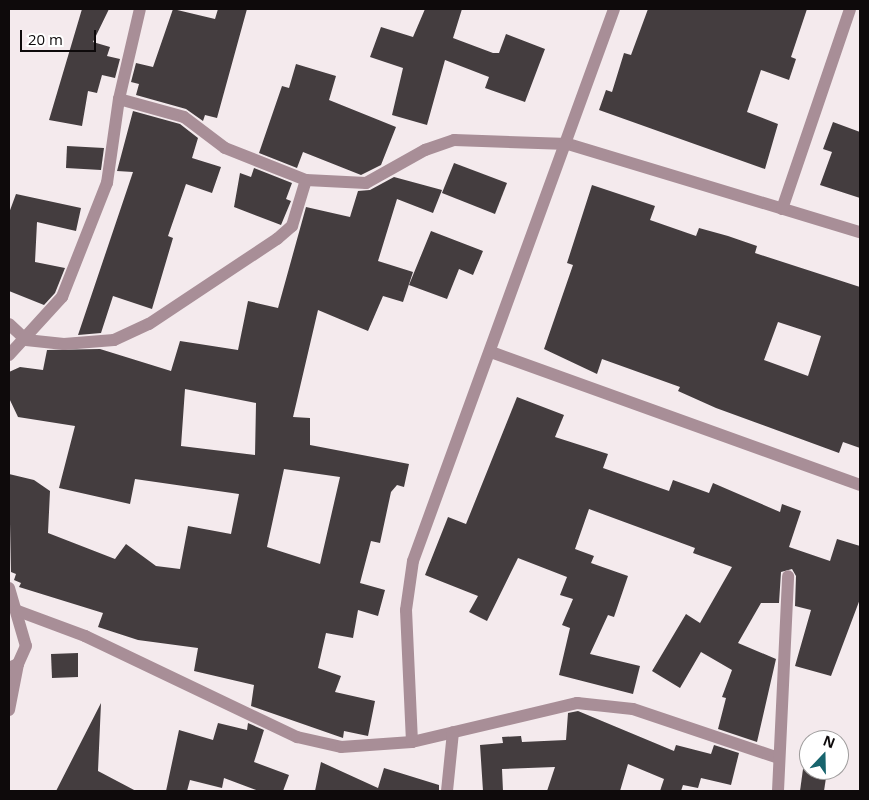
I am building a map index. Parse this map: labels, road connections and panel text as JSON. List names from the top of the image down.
{
  "scale_bar": "20 m",
  "north": "top"
}
